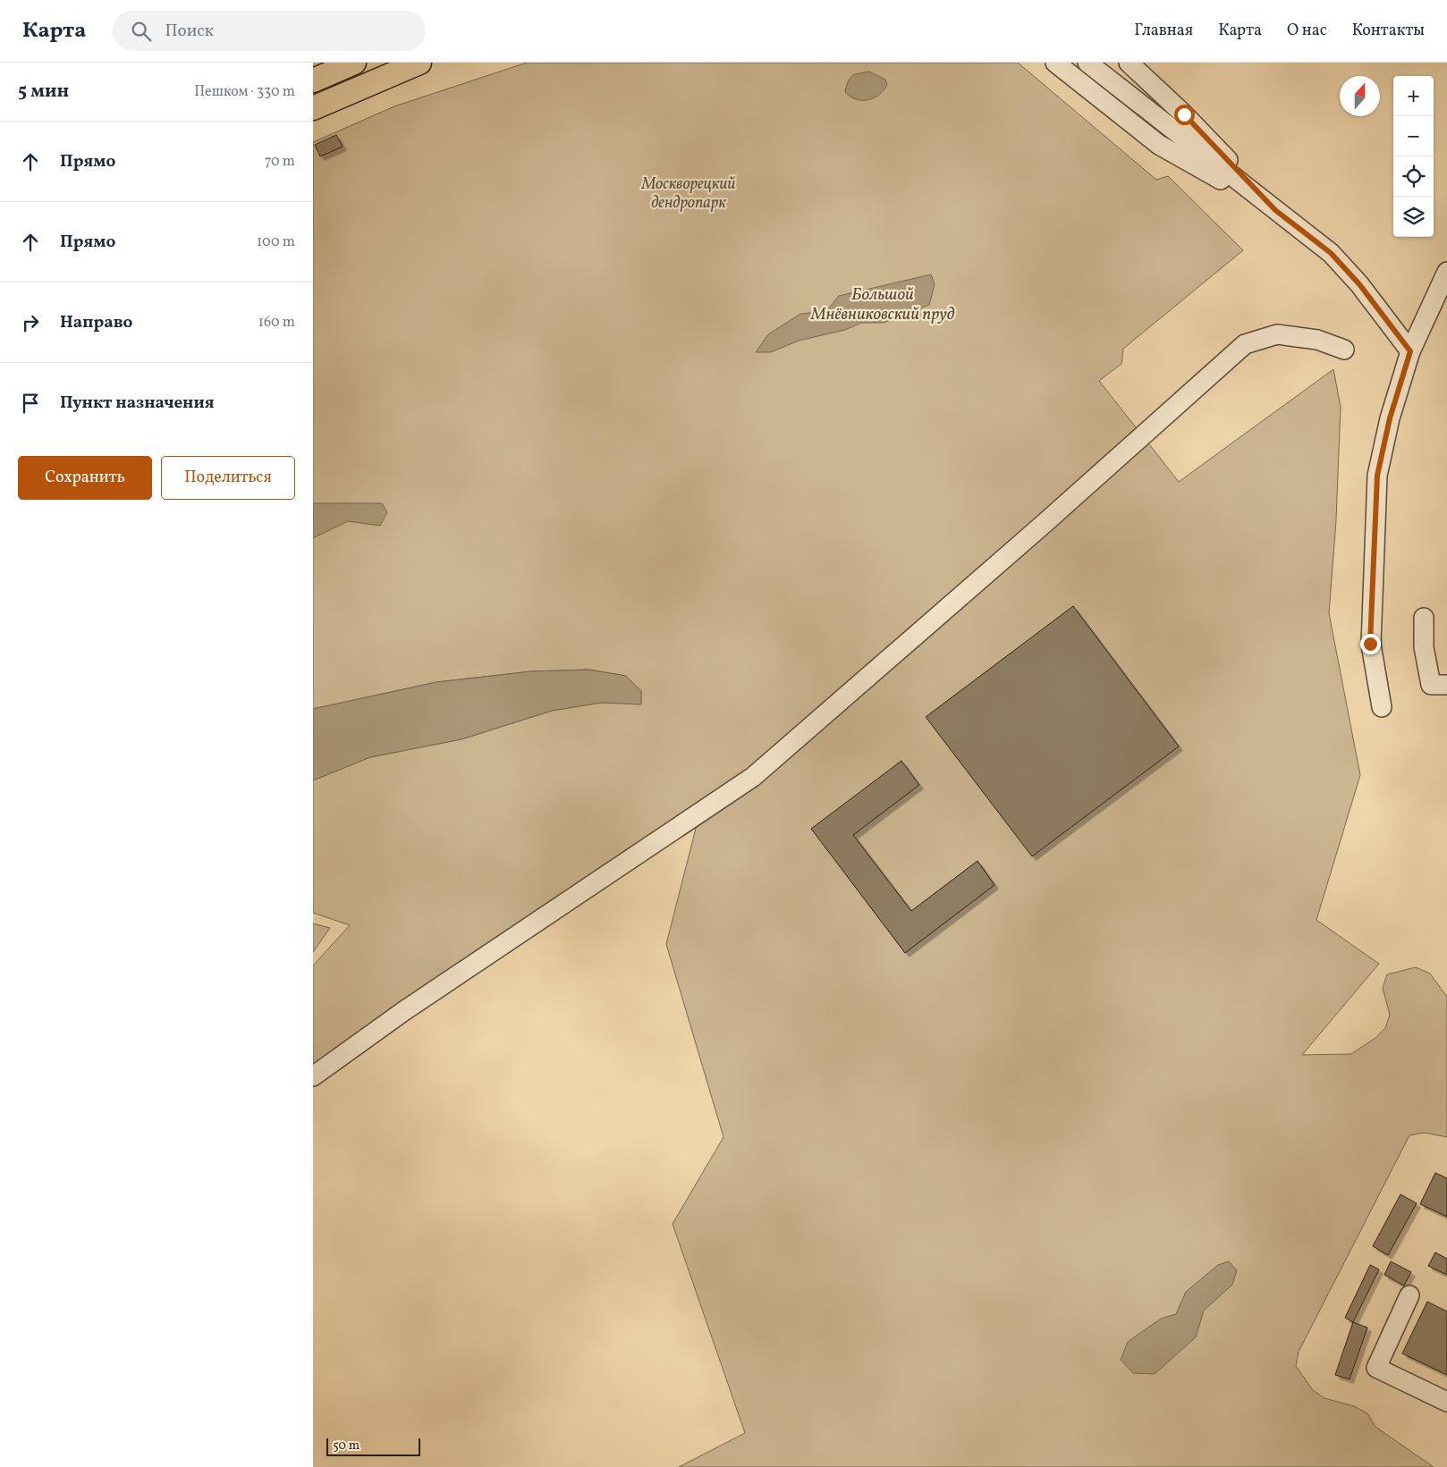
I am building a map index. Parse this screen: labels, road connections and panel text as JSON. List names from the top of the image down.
{
  "water": ["Большой Мнёвниковский пруд"],
  "parks": ["Москворецкий дендропарк"],
  "scale_bar": "50 m",
  "north": "top",
  "page": {
    "header": "Карта",
    "search": "Поиск",
    "nav": [
      "Главная",
      "Карта",
      "О нас",
      "Контакты"
    ],
    "heading": ["5 мин", "Пешком · 330 m"],
    "map_buttons": ["+", "−"],
    "list": [
      ["Прямо", "70 m"],
      ["Прямо", "100 m"],
      ["Направо", "160 m"],
      "Пункт назначения"
    ],
    "buttons": ["Сохранить", "Поделиться"],
    "scale": "50 m"
  }
}
